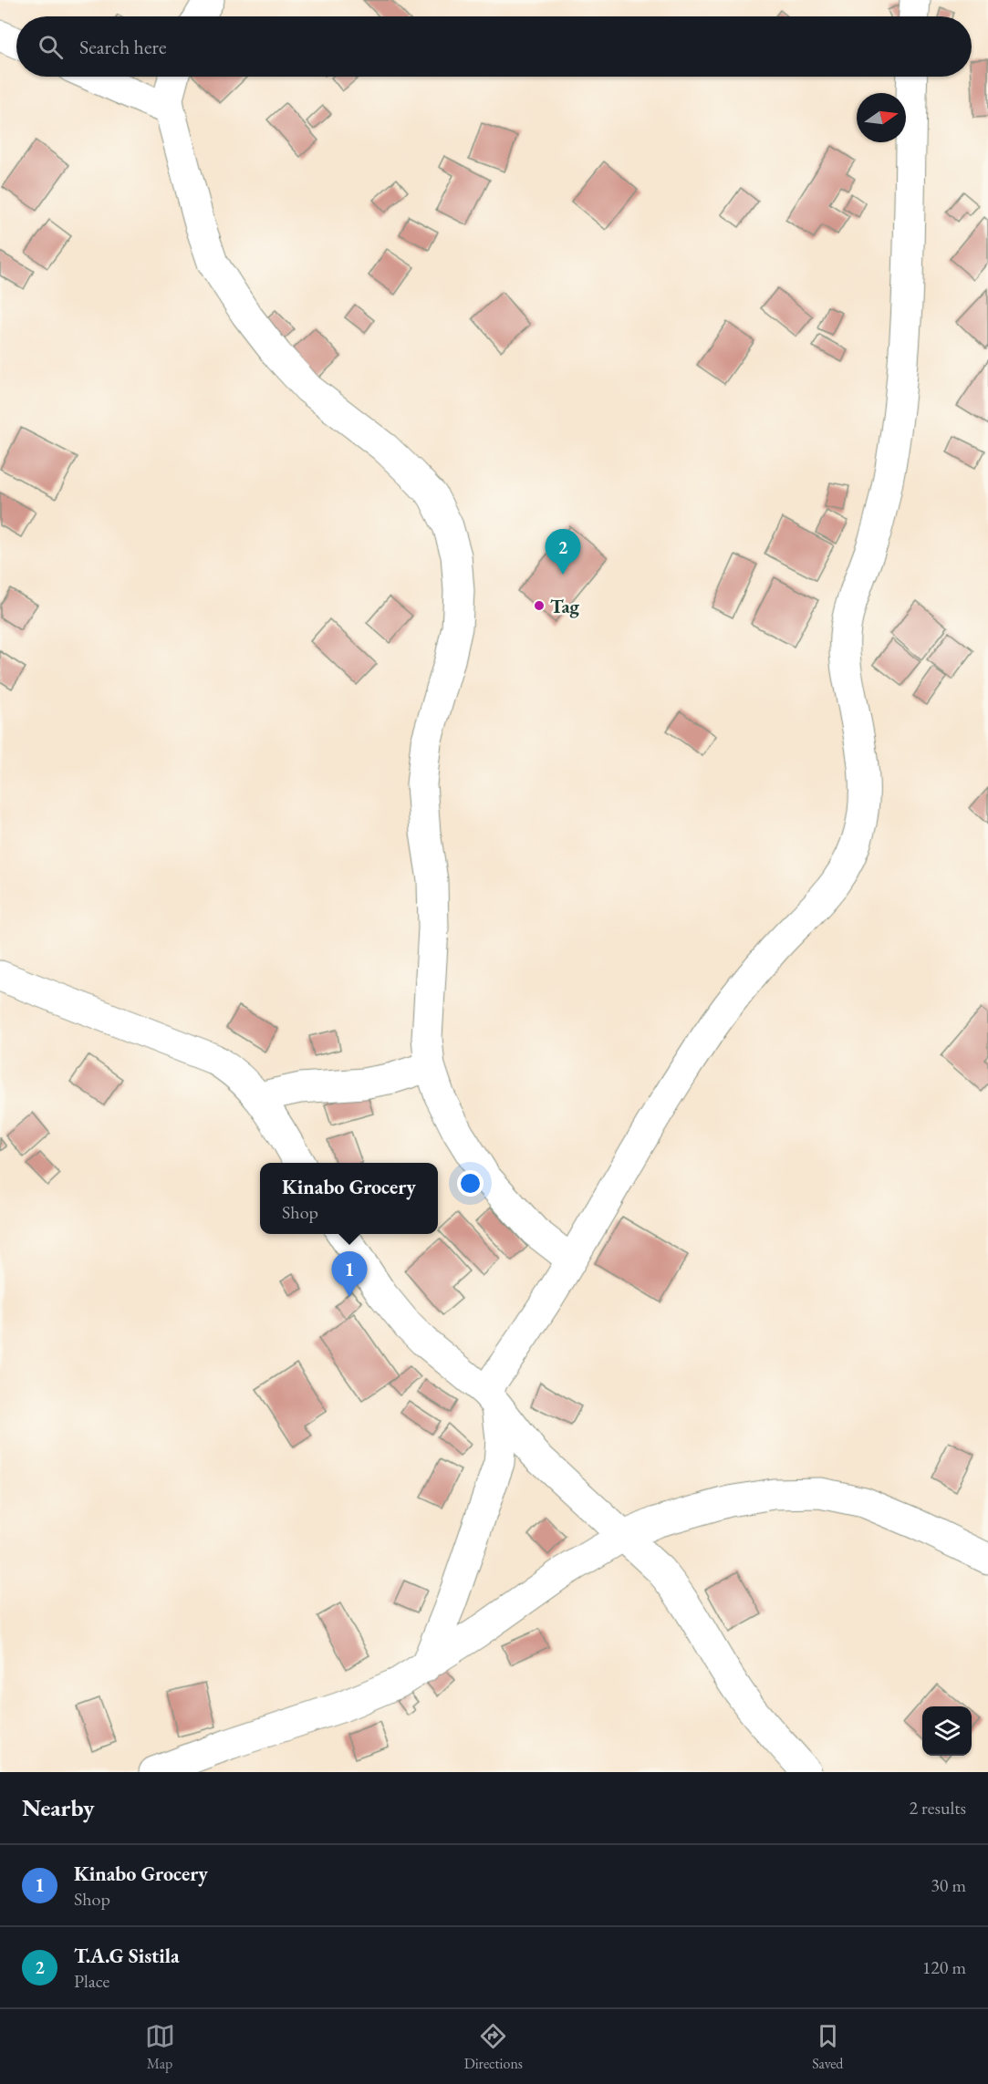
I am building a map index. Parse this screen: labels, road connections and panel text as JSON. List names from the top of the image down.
{
  "places": ["Tag"],
  "north": "right",
  "page": {
    "search": "Search here",
    "pins": ["2", "1"],
    "popup": ["Kinabo Grocery", "Shop"],
    "heading": ["Nearby", "2 results"],
    "list": [
      {
        "mark": "1",
        "name": "Kinabo Grocery",
        "note": "Shop",
        "value": "30 m"
      },
      {
        "mark": "2",
        "name": "T.A.G Sistila",
        "note": "Place",
        "value": "120 m"
      }
    ],
    "nav": ["Map", "Directions", "Saved"]
  }
}
